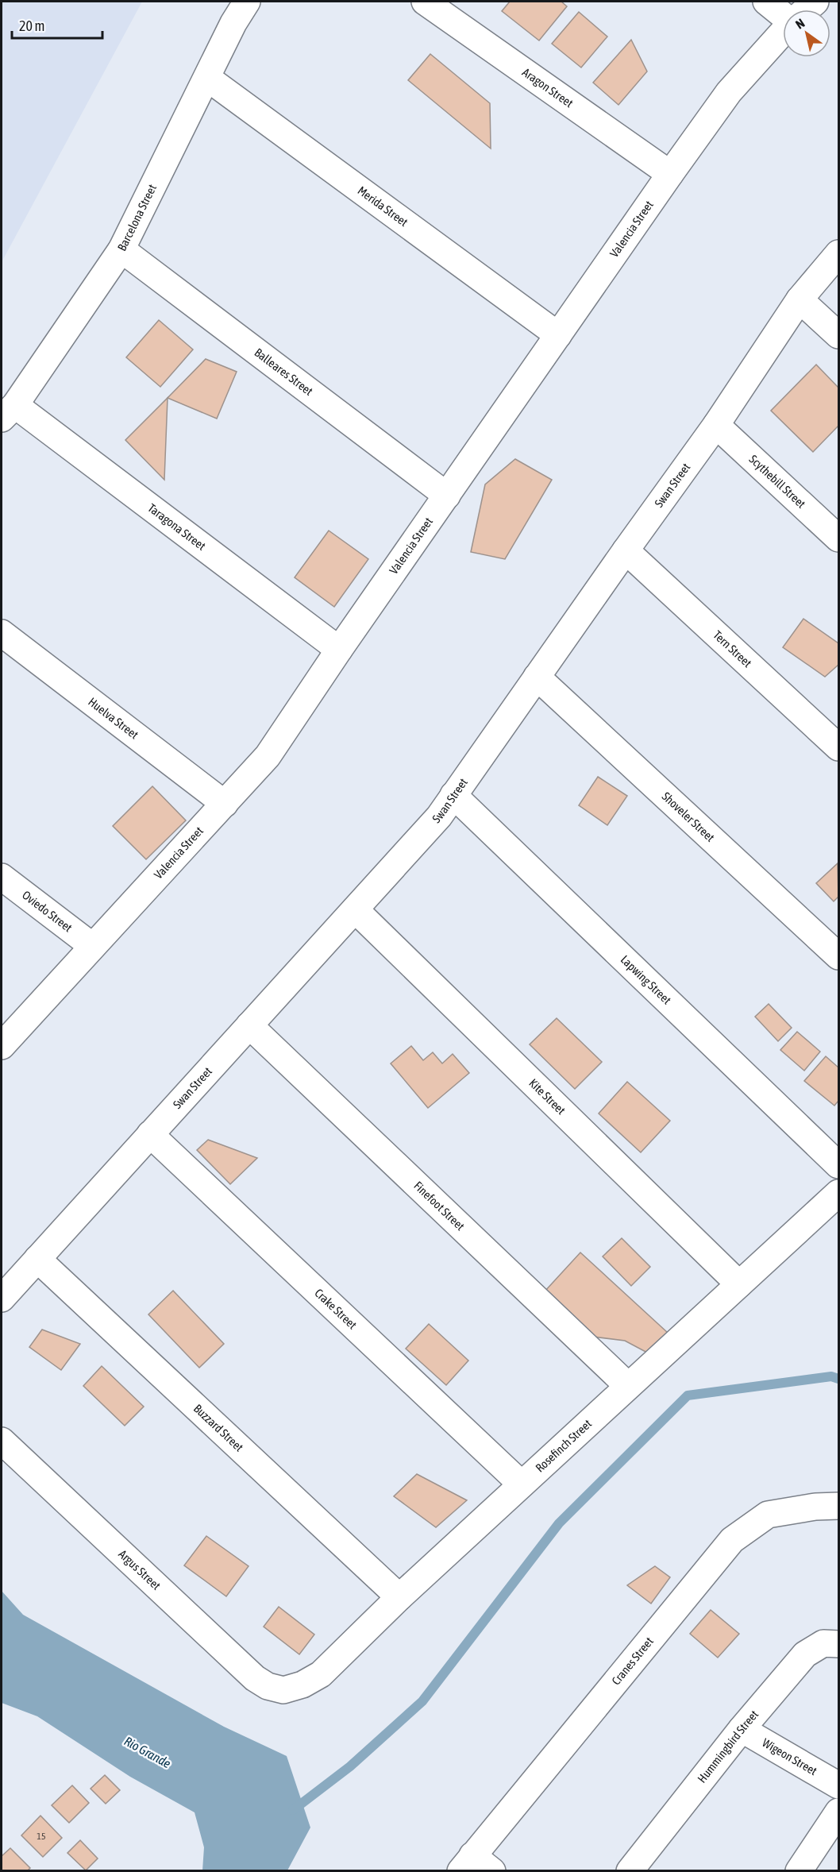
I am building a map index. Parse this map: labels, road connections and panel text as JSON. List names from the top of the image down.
{
  "streets": {
    "street": [
      "Aragon Street",
      "Merida Street",
      "Barcelona Street",
      "Valencia Street",
      "Balleares Street",
      "Scythebill Street",
      "Swan Street",
      "Taragona Street",
      "Tern Street",
      "Huelva Street",
      "Shoveler Street",
      "Oviedo Street",
      "Lapwing Street",
      "Kite Street",
      "Finefoot Street",
      "Crake Street",
      "Buzzard Street",
      "Rosefinch Street",
      "Argus Street",
      "Cranes Street",
      "Hummingbird Street",
      "Wigeon Street"
    ]
  },
  "crossings": [
    ["Aragon Street", "Valencia Street"],
    ["Merida Street", "Barcelona Street"],
    ["Merida Street", "Valencia Street"],
    ["Barcelona Street", "Balleares Street"],
    ["Barcelona Street", "Taragona Street"],
    ["Valencia Street", "Balleares Street"],
    ["Valencia Street", "Taragona Street"],
    ["Valencia Street", "Huelva Street"],
    ["Valencia Street", "Oviedo Street"],
    ["Scythebill Street", "Swan Street"],
    ["Swan Street", "Tern Street"],
    ["Swan Street", "Shoveler Street"],
    ["Swan Street", "Lapwing Street"],
    ["Swan Street", "Kite Street"],
    ["Swan Street", "Finefoot Street"],
    ["Swan Street", "Crake Street"],
    ["Swan Street", "Buzzard Street"],
    ["Kite Street", "Rosefinch Street"],
    ["Finefoot Street", "Rosefinch Street"],
    ["Crake Street", "Rosefinch Street"],
    ["Buzzard Street", "Rosefinch Street"],
    ["Rosefinch Street", "Argus Street"],
    ["Hummingbird Street", "Wigeon Street"]
  ],
  "water": ["Rio Grande"],
  "house_numbers": ["15"],
  "scale_bar": "20 m",
  "north": "top left"
}
